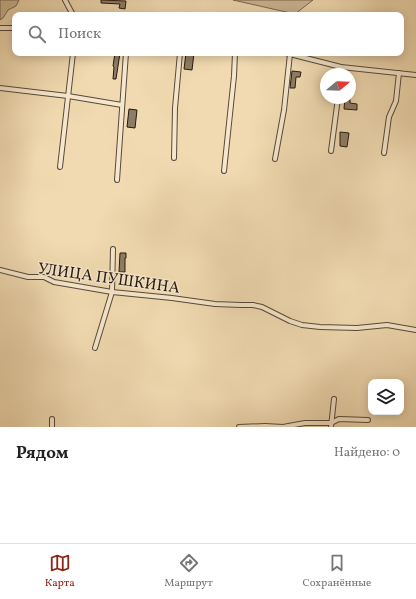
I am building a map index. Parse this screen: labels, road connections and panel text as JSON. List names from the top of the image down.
{
  "streets": {
    "street": ["УЛИЦА ПУШКИНА"]
  },
  "north": "right",
  "page": {
    "search": "Поиск",
    "heading": ["Рядом", "Найдено: 0"],
    "nav": ["Карта", "Маршрут", "Сохранённые"]
  }
}
